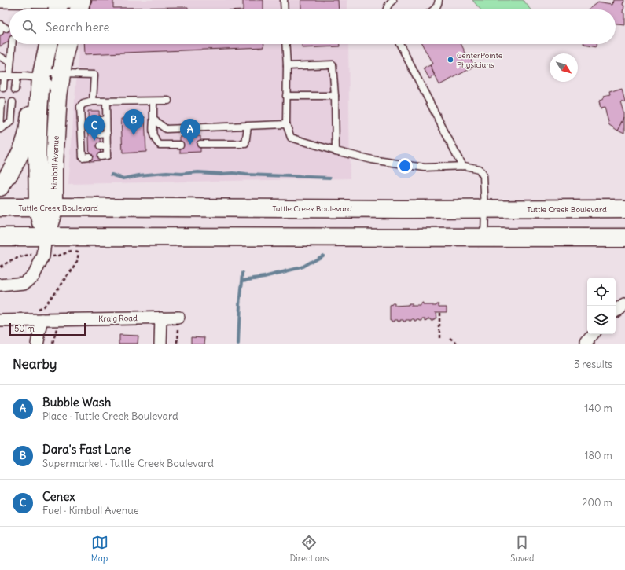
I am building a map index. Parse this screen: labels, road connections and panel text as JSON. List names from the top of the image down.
{
  "streets": {
    "main road": ["Kimball Avenue", "Tuttle Creek Boulevard"],
    "street": ["Kraig Road"]
  },
  "crossings": [
    ["Kimball Avenue", "Tuttle Creek Boulevard"]
  ],
  "places": ["CenterPointe Physicians"],
  "scale_bar": "50 m",
  "north": "bottom right",
  "page": {
    "search": "Search here",
    "pins": ["B", "C", "A"],
    "scale": "50 m",
    "heading": ["Nearby", "3 results"],
    "list": [
      {
        "mark": "A",
        "name": "Bubble Wash",
        "note": "Place · Tuttle Creek Boulevard",
        "value": "140 m"
      },
      {
        "mark": "B",
        "name": "Dara's Fast Lane",
        "note": "Supermarket · Tuttle Creek Boulevard",
        "value": "180 m"
      },
      {
        "mark": "C",
        "name": "Cenex",
        "note": "Fuel · Kimball Avenue",
        "value": "200 m"
      }
    ],
    "nav": ["Map", "Directions", "Saved"]
  }
}
